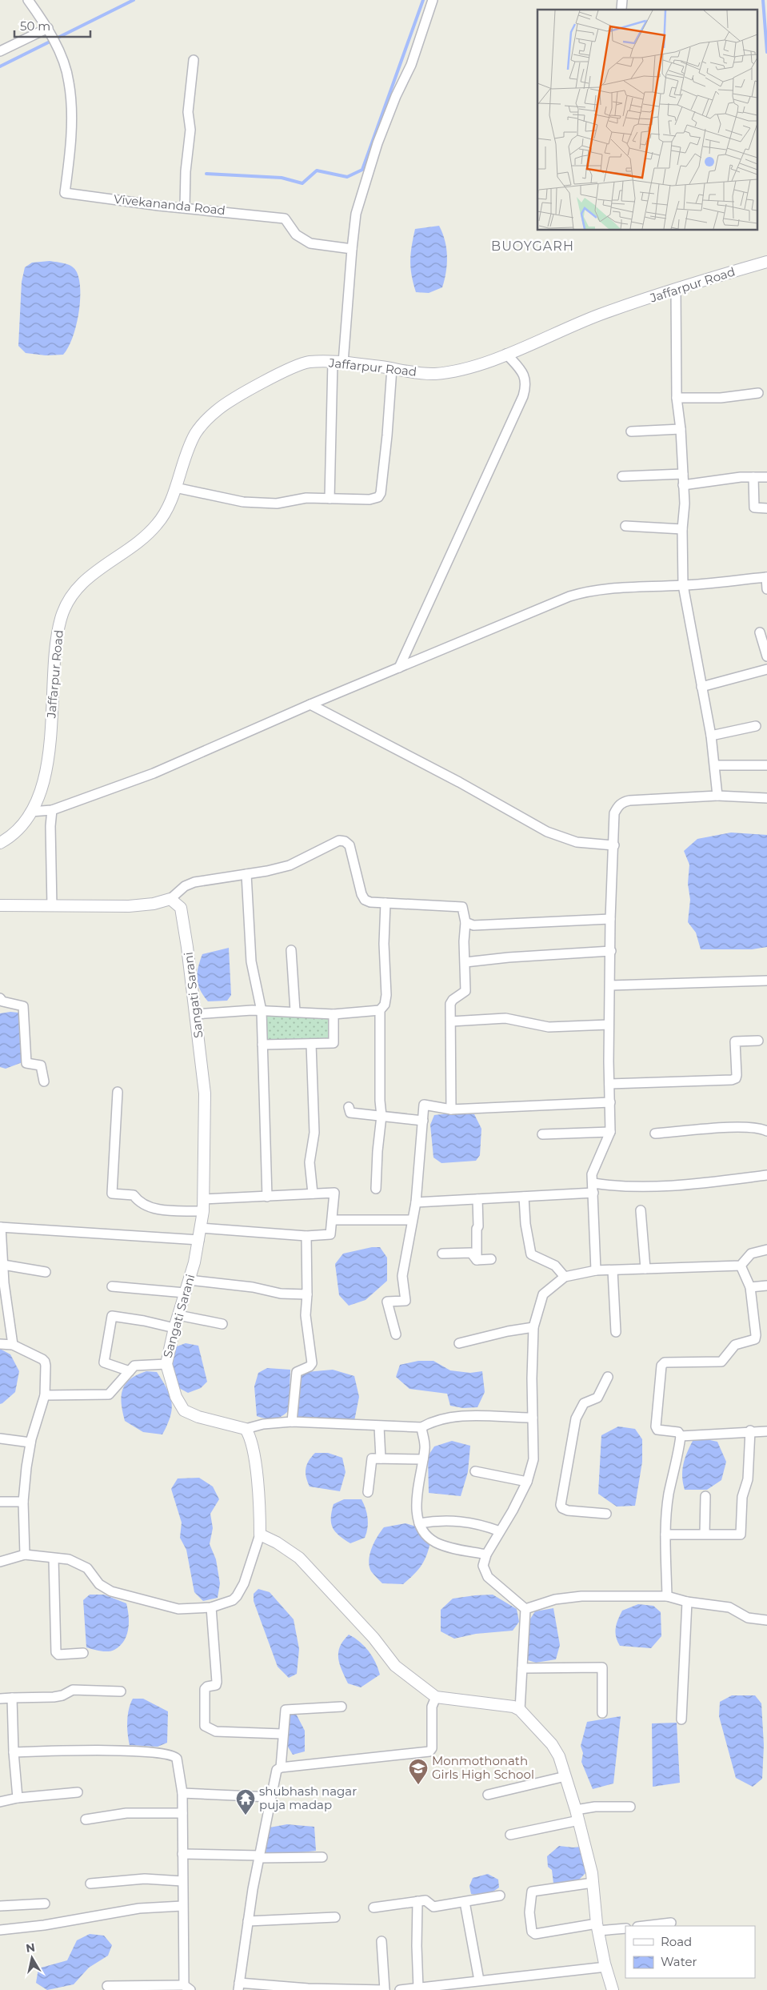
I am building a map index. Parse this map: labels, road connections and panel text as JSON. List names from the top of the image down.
{
  "streets": {
    "street": ["Vivekananda Road", "Jaffarpur Road", "Sangati Sarani"]
  },
  "districts": ["BUOYGARH"],
  "places": {
    "school or university": ["Monmothonath Girls High School"],
    "temple": ["shubhash nagar puja madap"]
  },
  "legend": ["Road", "Water"],
  "scale_bar": "50 m",
  "north": "top"
}
